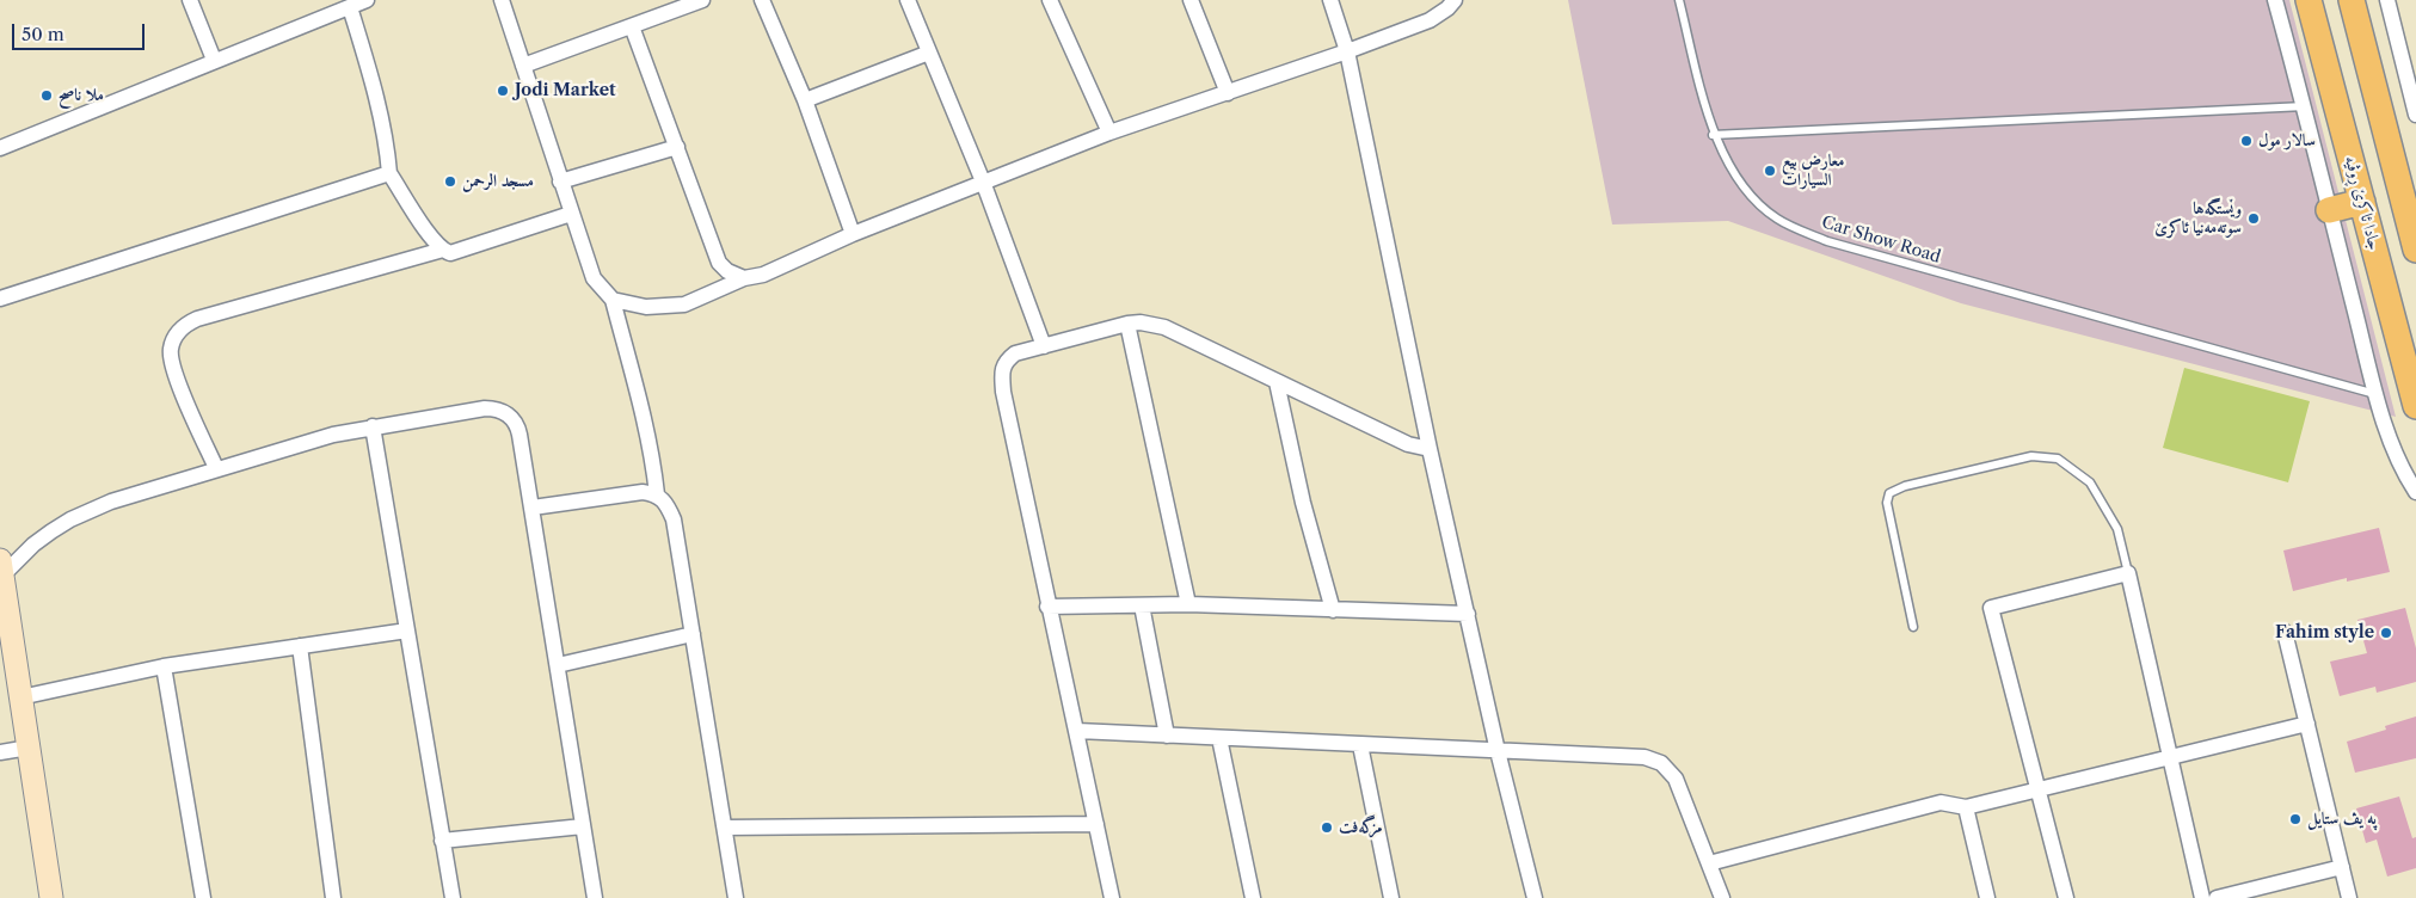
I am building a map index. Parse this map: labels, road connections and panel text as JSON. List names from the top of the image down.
{
  "streets": {
    "highway": ["جادا ئاکرێ ڕوڤیە"],
    "lane": ["Car Show Road"]
  },
  "places": [
    "Jodi Market",
    "ملا ناصح",
    "سالار مول",
    "معارض بيع السيارات",
    "مسجد الرحمن",
    "وێستگەها سوتەمەنیا ئاکرێ",
    "Fahim style",
    "په يڤ ستايل",
    "مزگەفت"
  ],
  "scale_bar": "50 m"
}
